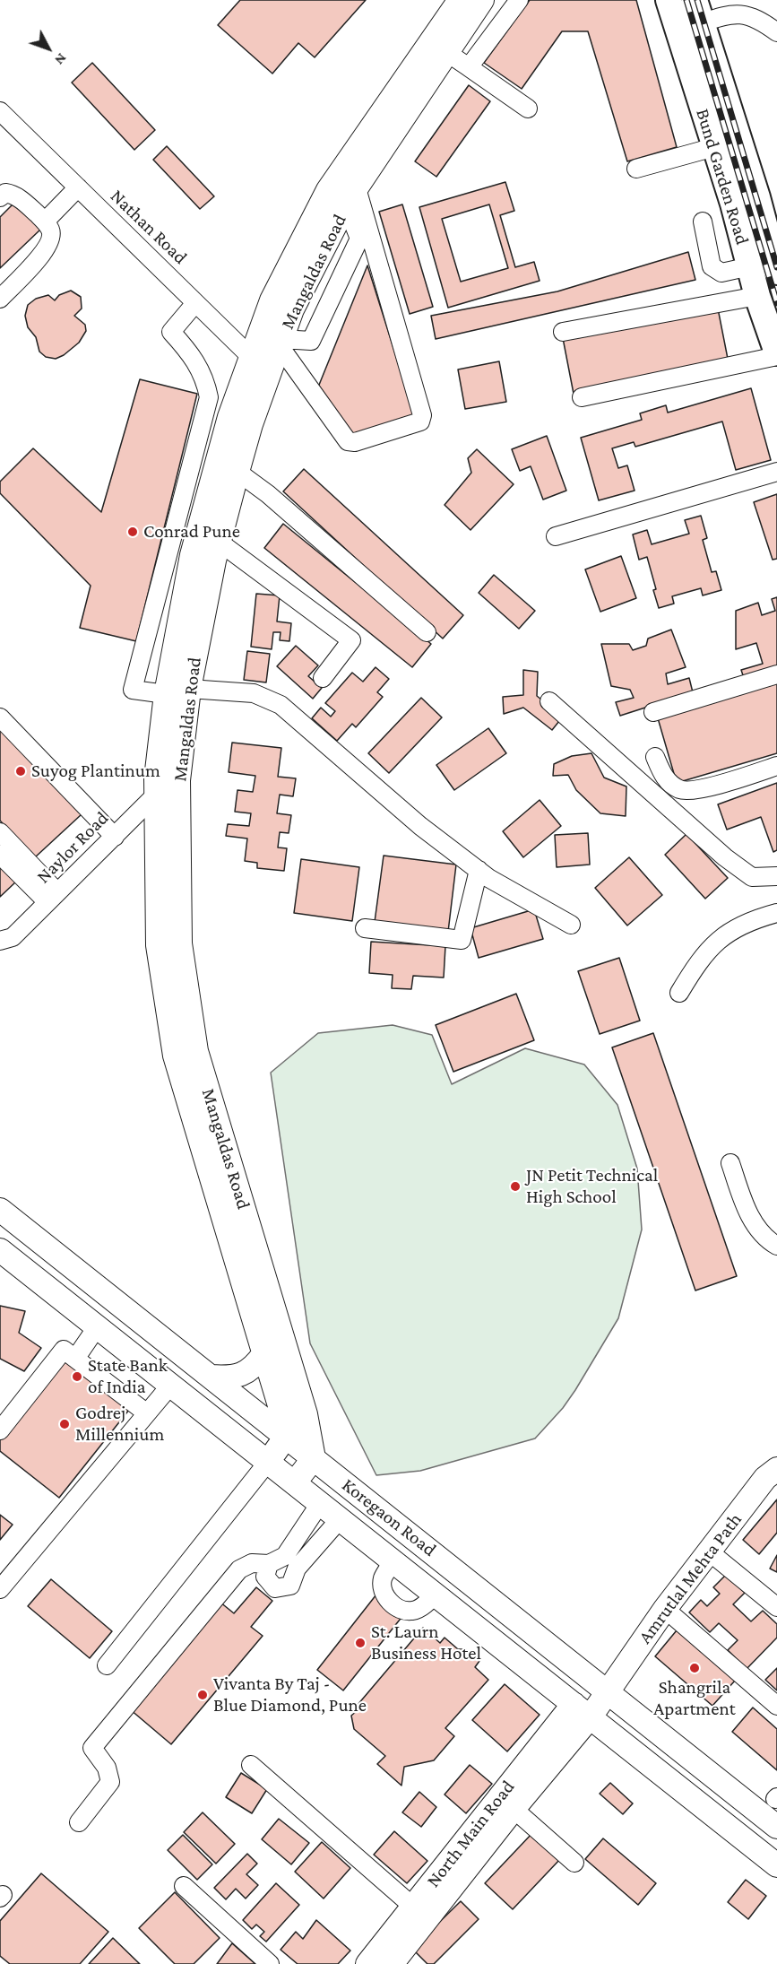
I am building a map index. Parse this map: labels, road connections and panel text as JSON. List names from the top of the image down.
{
  "streets": {
    "highway": ["Bund Garden Road"],
    "main road": [
      "Mangaldas Road",
      "Koregaon Road",
      "Amrutlal Mehta Path",
      "North Main Road"
    ],
    "street": ["Nathan Road", "Naylor Road"]
  },
  "crossings": [
    ["Nathan Road", "Mangaldas Road"],
    ["Mangaldas Road", "Naylor Road"],
    ["Mangaldas Road", "Koregaon Road"],
    ["Koregaon Road", "Amrutlal Mehta Path"],
    ["Koregaon Road", "North Main Road"],
    ["Amrutlal Mehta Path", "North Main Road"]
  ],
  "places": [
    "Conrad Pune",
    "Suyog Plantinum",
    "JN Petit Technical High School",
    "State Bank of India",
    "Godrej Millennium",
    "St. Laurn Business Hotel",
    "Shangrila Apartment",
    "Vivanta By Taj - Blue Diamond, Pune"
  ],
  "north": "bottom right"
}
